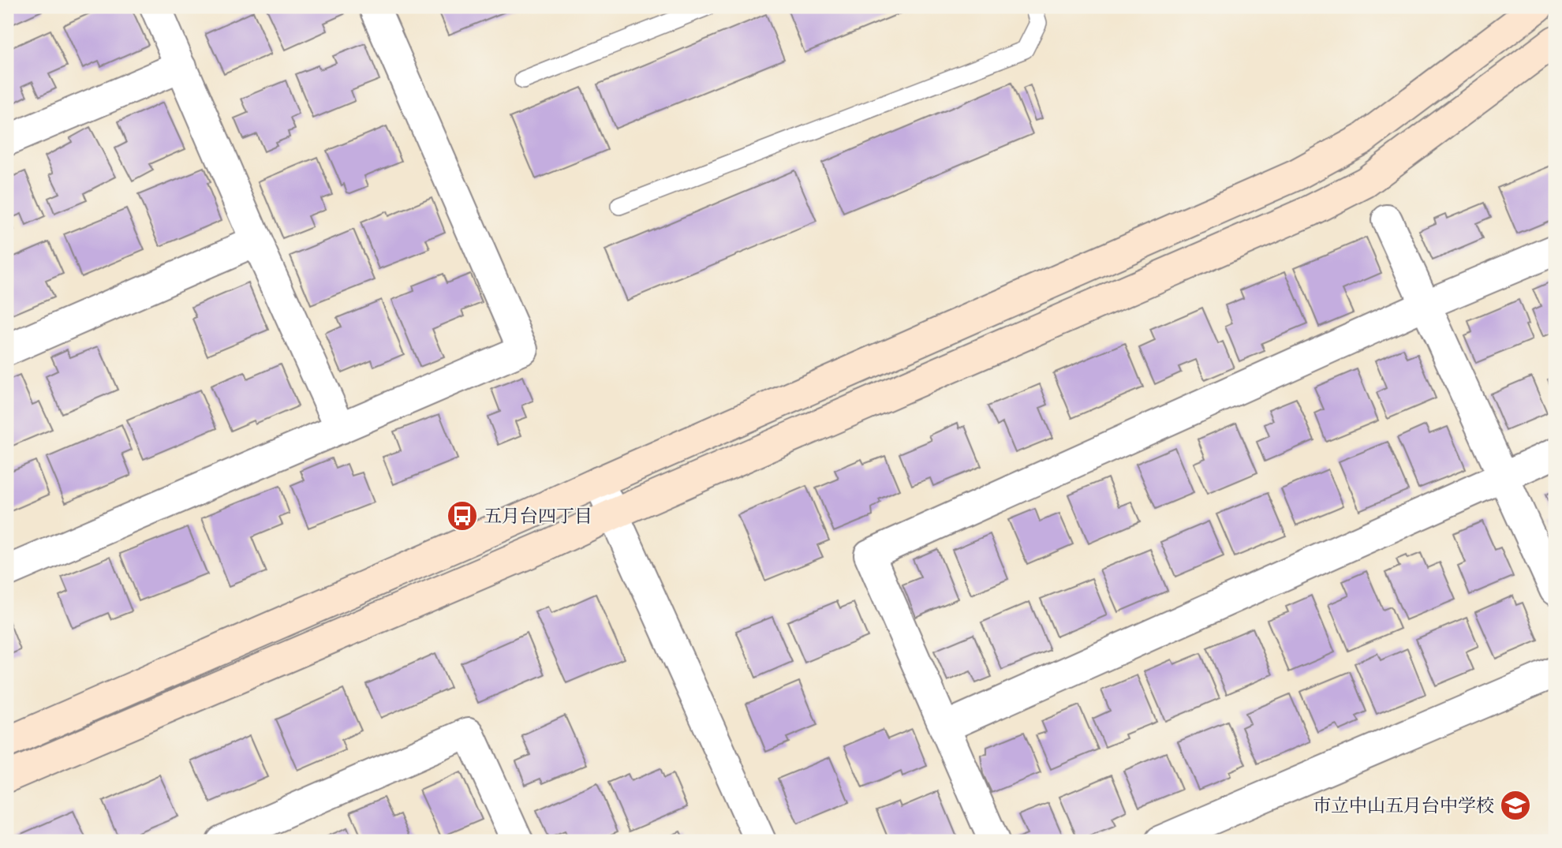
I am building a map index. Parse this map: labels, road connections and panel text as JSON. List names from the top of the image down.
{
  "places": {
    "bus stop": ["五月台四丁目"],
    "school or university": ["市立中山五月台中学校"]
  }
}
